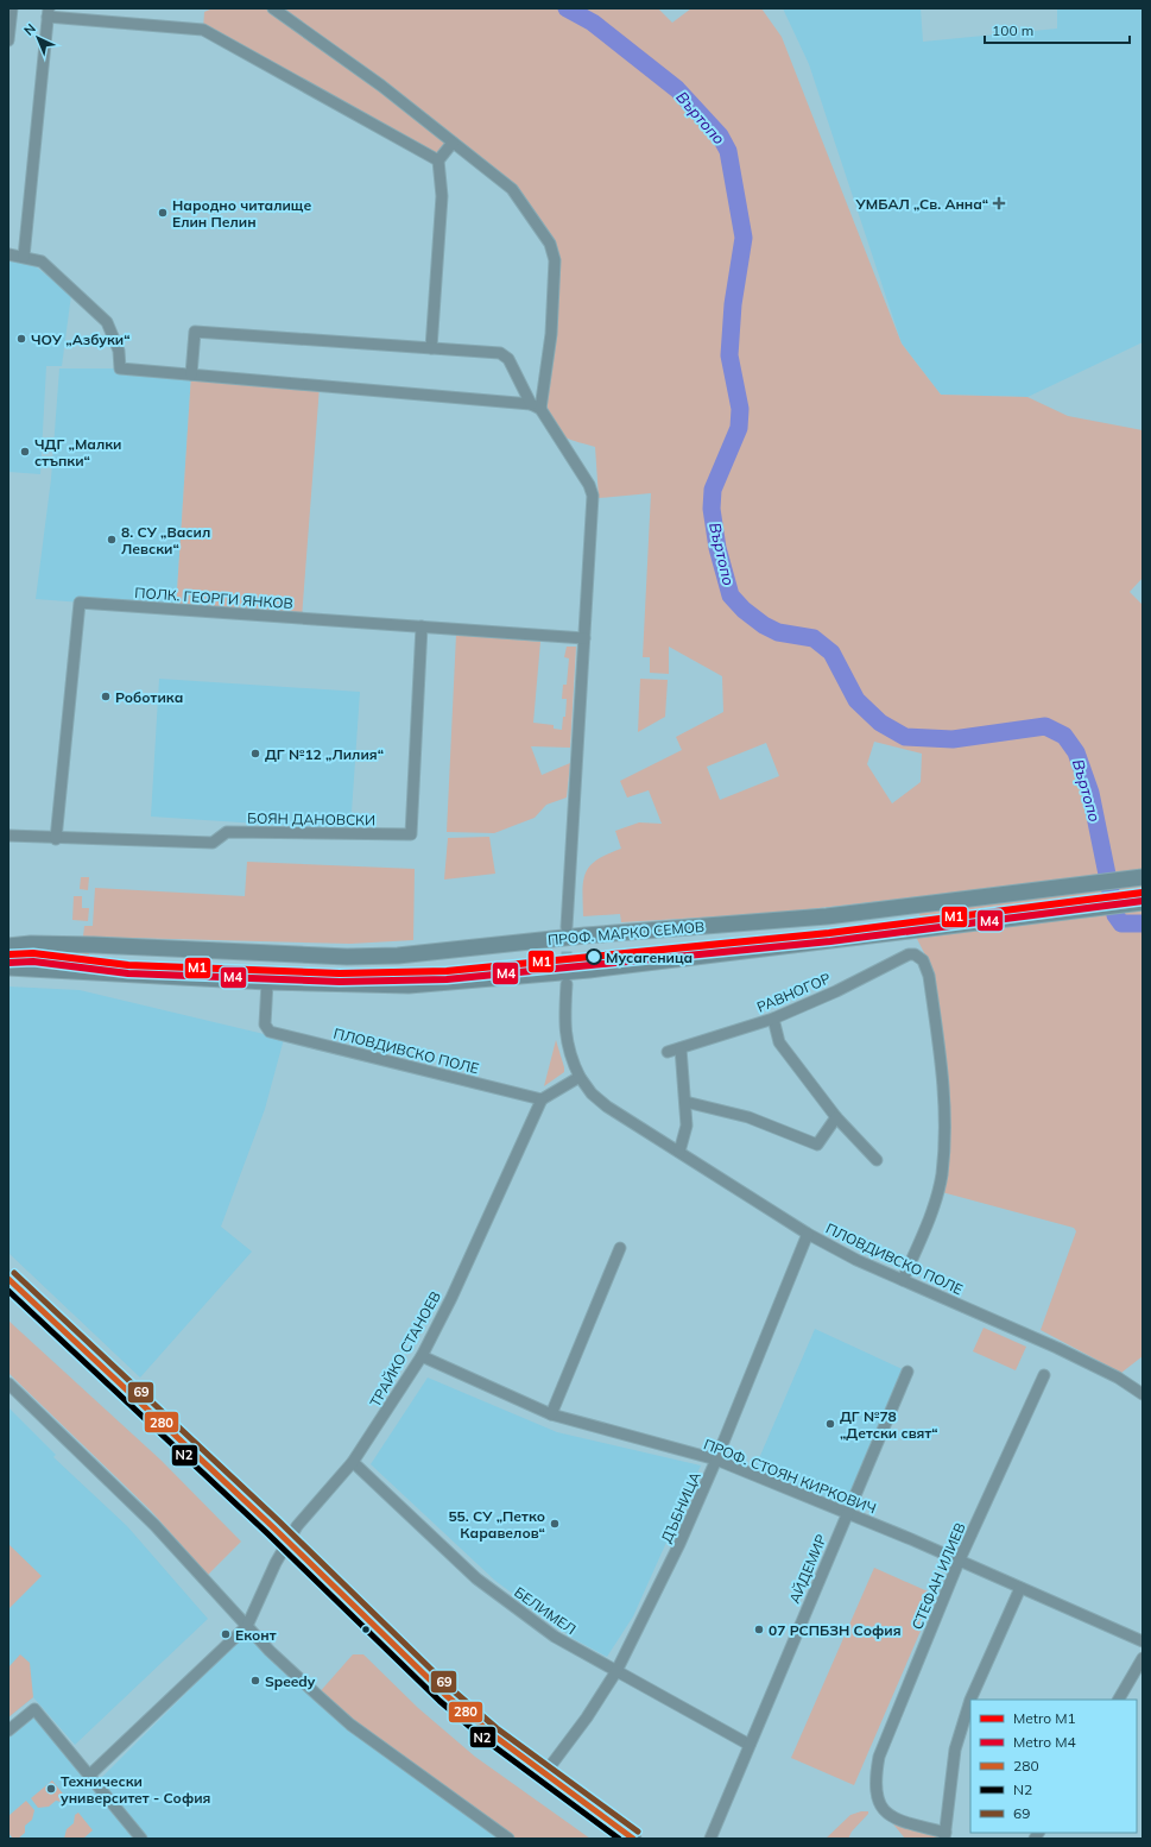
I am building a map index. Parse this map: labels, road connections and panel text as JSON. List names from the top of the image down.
{
  "streets": {
    "main road": ["ПРОФ. МАРКО СЕМОВ"],
    "street": [
      "ПОЛК. ГЕОРГИ ЯНКОВ",
      "БОЯН ДАНОВСКИ",
      "РАВНОГОР",
      "ПЛОВДИВСКО ПОЛЕ",
      "ТРАЙКО СТАНОЕВ",
      "ПРОФ. СТОЯН КИРКОВИЧ",
      "ДЪБНИЦА",
      "АЙДЕМИР",
      "СТЕФАН ИЛИЕВ",
      "БЕЛИМЕЛ"
    ]
  },
  "crossings": [
    ["ПОЛК. ГЕОРГИ ЯНКОВ", "БОЯН ДАНОВСКИ"],
    ["ПРОФ. МАРКО СЕМОВ", "ПЛОВДИВСКО ПОЛЕ"],
    ["РАВНОГОР", "ПЛОВДИВСКО ПОЛЕ"],
    ["ПЛОВДИВСКО ПОЛЕ", "ТРАЙКО СТАНОЕВ"],
    ["ПЛОВДИВСКО ПОЛЕ", "ДЪБНИЦА"],
    ["ТРАЙКО СТАНОЕВ", "ПРОФ. СТОЯН КИРКОВИЧ"],
    ["ТРАЙКО СТАНОЕВ", "БЕЛИМЕЛ"],
    ["ПРОФ. СТОЯН КИРКОВИЧ", "ДЪБНИЦА"],
    ["ПРОФ. СТОЯН КИРКОВИЧ", "АЙДЕМИР"],
    ["ПРОФ. СТОЯН КИРКОВИЧ", "СТЕФАН ИЛИЕВ"],
    ["ДЪБНИЦА", "БЕЛИМЕЛ"],
    ["АЙДЕМИР", "БЕЛИМЕЛ"]
  ],
  "water": ["Въртопо"],
  "places": {
    "health": ["УМБАЛ „Св. Анна“"],
    "other": [
      "Народно читалище Елин Пелин",
      "ЧОУ „Азбуки“",
      "ЧДГ „Малки стъпки“",
      "8. СУ „Васил Левски“",
      "Роботика",
      "ДГ №12 „Лилия“",
      "Мусагеница",
      "ДГ №78 „Детски свят“",
      "55. СУ „Петко Каравелов“",
      "07 РСПБЗН София",
      "Еконт",
      "Speedy",
      "Технически университет - София"
    ]
  },
  "lines": [
    "metro line M1",
    "metro line M4",
    "transit line 69",
    "transit line 280",
    "transit line N2"
  ],
  "legend": [
    "Metro M1",
    "Metro M4",
    "280",
    "N2",
    "69"
  ],
  "scale_bar": "100 m",
  "north": "top left"
}
